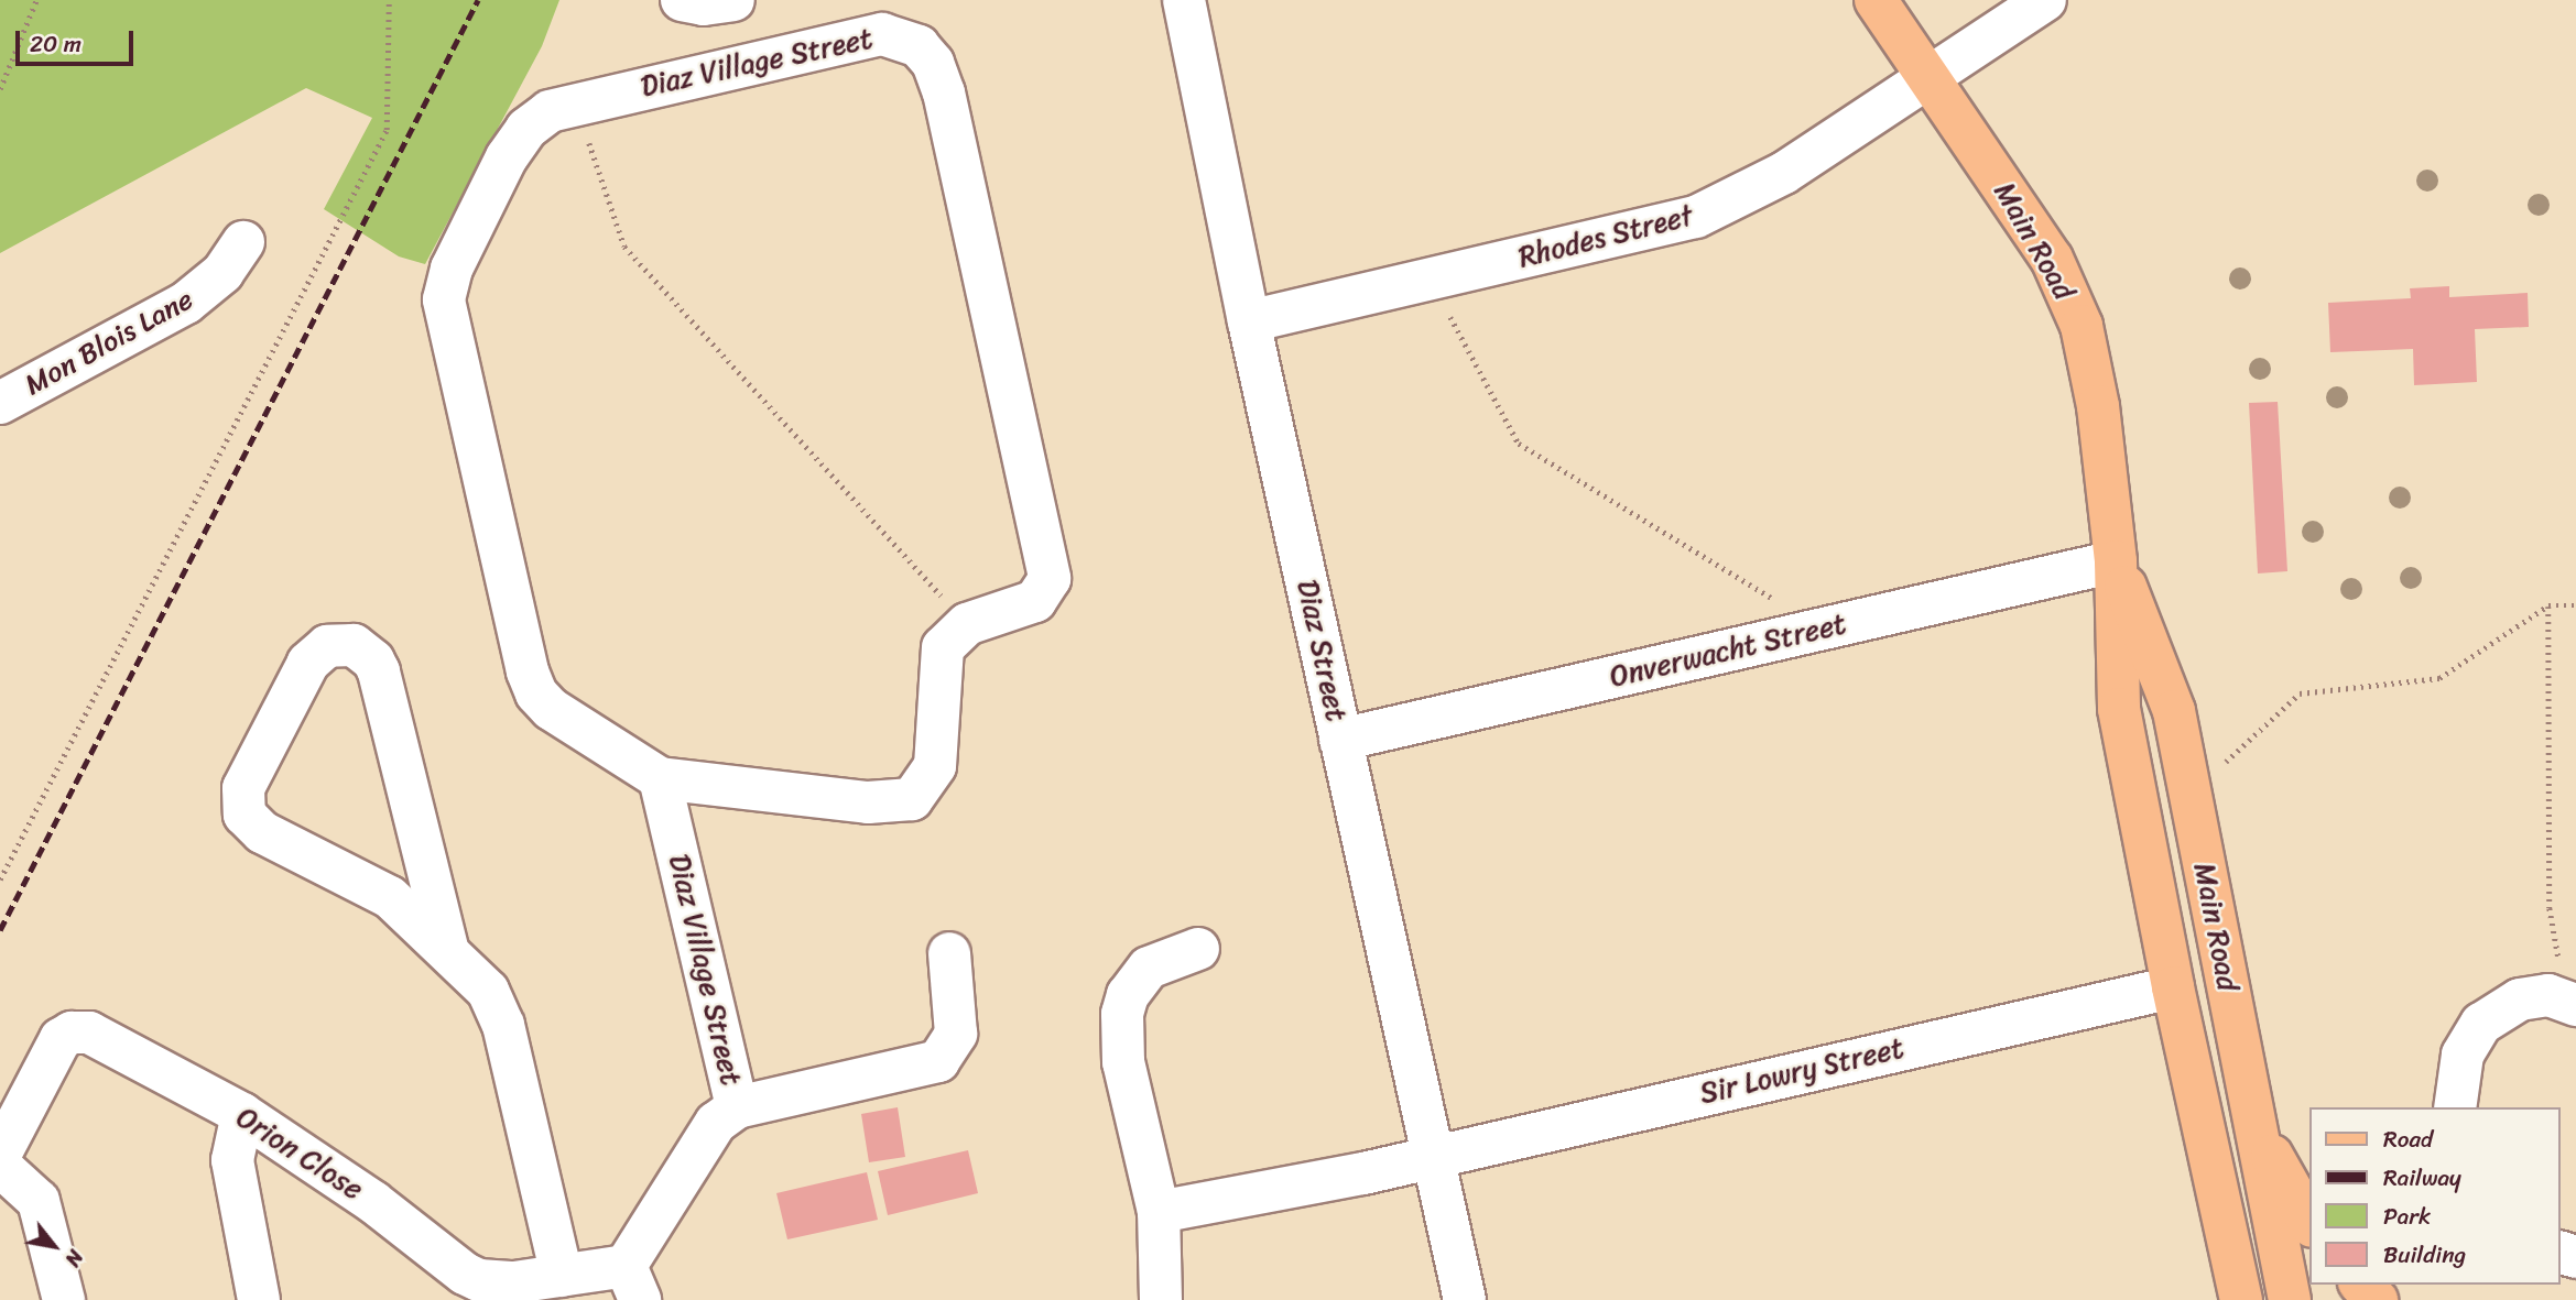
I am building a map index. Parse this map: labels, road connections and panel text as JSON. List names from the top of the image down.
{
  "streets": {
    "main road": ["Main Road"],
    "street": [
      "Diaz Village Street",
      "Rhodes Street",
      "Mon Blois Lane",
      "Diaz Street",
      "Onverwacht Street",
      "Sir Lowry Street",
      "Orion Close"
    ]
  },
  "crossings": [
    ["Diaz Village Street", "Orion Close"],
    ["Rhodes Street", "Main Road"],
    ["Rhodes Street", "Diaz Street"],
    ["Main Road", "Onverwacht Street"],
    ["Main Road", "Sir Lowry Street"],
    ["Diaz Street", "Onverwacht Street"],
    ["Diaz Street", "Sir Lowry Street"]
  ],
  "legend": [
    "Road",
    "Railway",
    "Park",
    "Building"
  ],
  "scale_bar": "20 m",
  "north": "bottom right"
}
